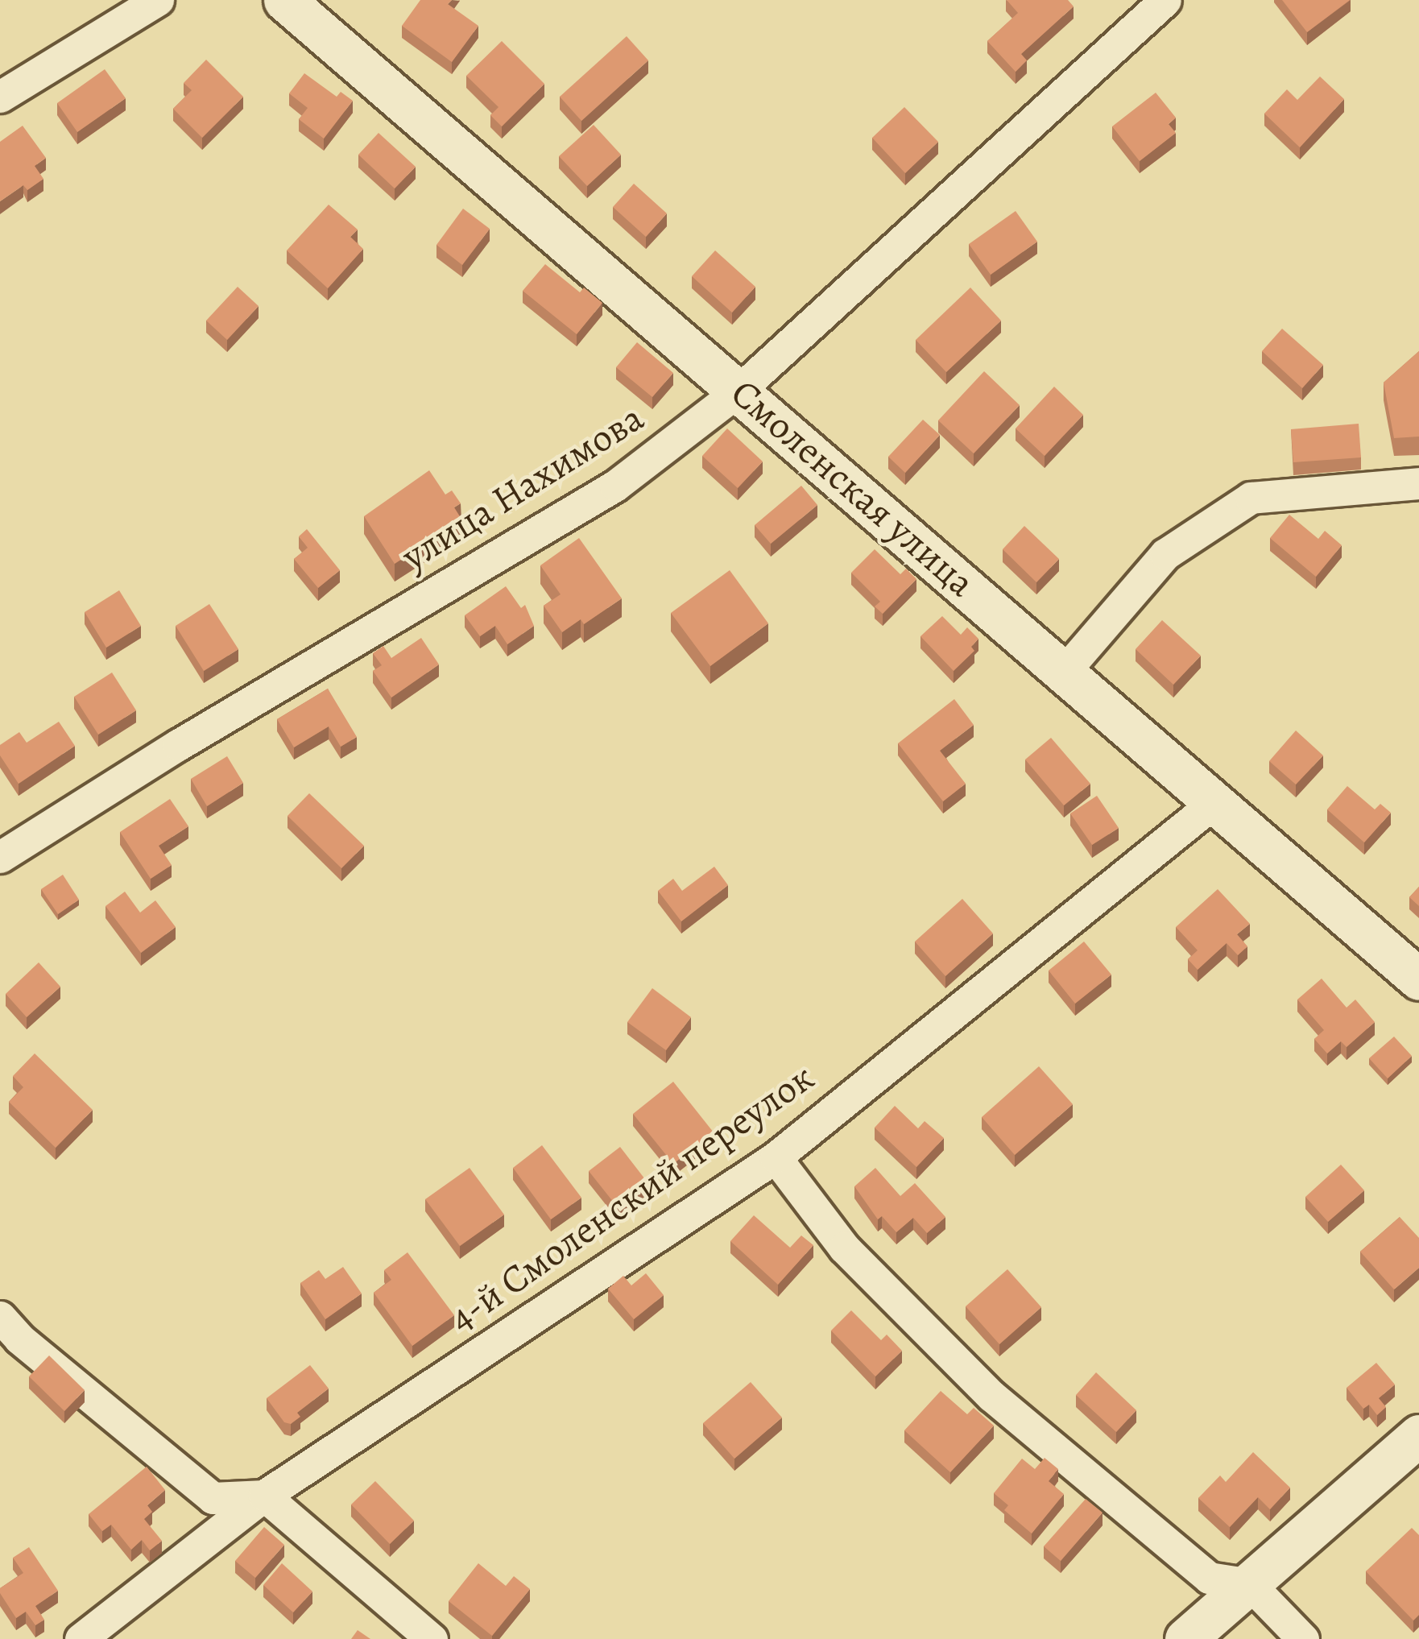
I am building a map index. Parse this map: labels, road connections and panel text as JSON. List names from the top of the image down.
{
  "streets": {
    "street": ["улица Нахимова", "Смоленская улица", "4-й Смоленский переулок"]
  },
  "crossings": [
    ["улица Нахимова", "Смоленская улица"],
    ["Смоленская улица", "4-й Смоленский переулок"]
  ]
}
